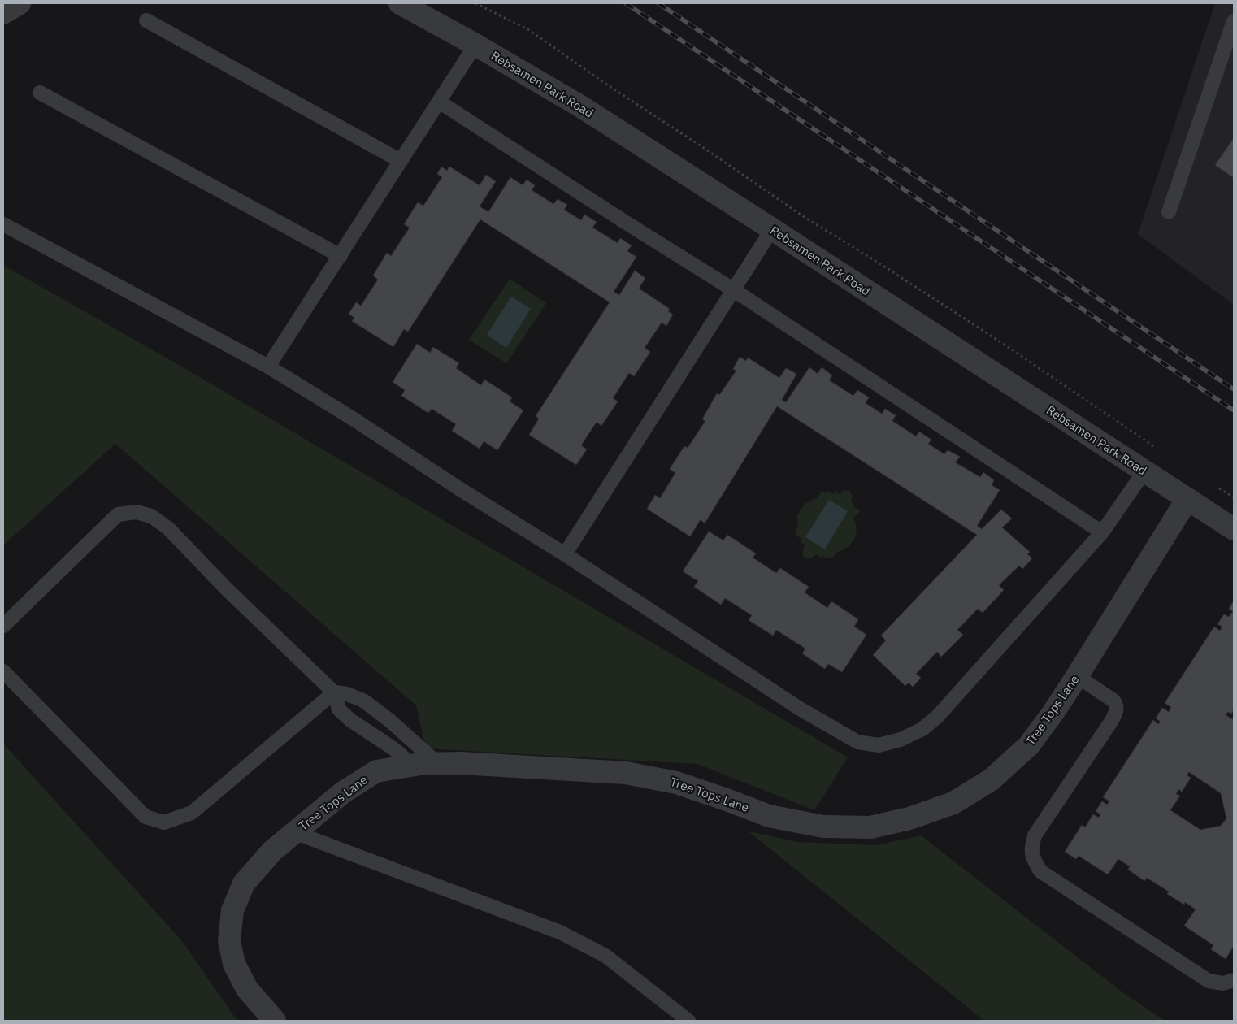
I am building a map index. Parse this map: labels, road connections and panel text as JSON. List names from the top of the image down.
{
  "streets": {
    "street": ["Rebsamen Park Road", "Tree Tops Lane"]
  },
  "crossings": [
    ["Rebsamen Park Road", "Tree Tops Lane"]
  ]
}
